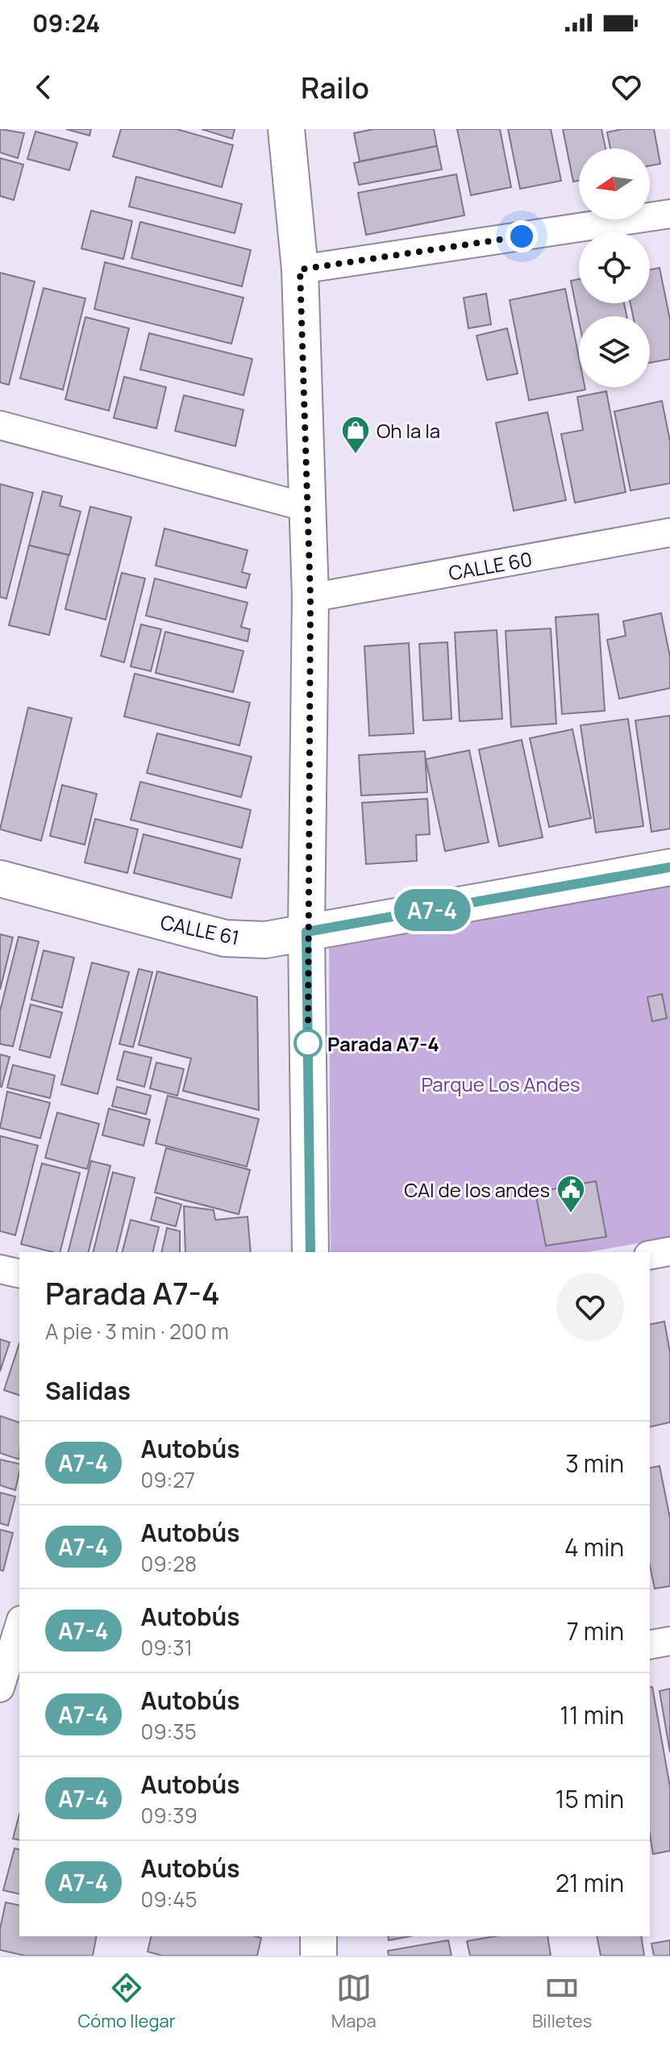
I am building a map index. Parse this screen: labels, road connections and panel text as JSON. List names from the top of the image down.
{
  "streets": {
    "street": ["CALLE 60", "CALLE 61"]
  },
  "parks": ["Parque Los Andes"],
  "places": {
    "shop": ["Oh la la"],
    "other": ["Parada A7-4"],
    "public building": ["CAI de los andes"]
  },
  "lines": ["bus line A7-4"],
  "north": "left",
  "page": {
    "status": "09:24",
    "header": "Railo",
    "on_map": "A7-4",
    "heading": [
      ["Parada A7-4", "A pie · 3 min · 200 m"],
      "Salidas"
    ],
    "list": [
      {
        "mark": "A7-4",
        "name": "Autobús",
        "note": "09:27",
        "value": "3 min"
      },
      {
        "mark": "A7-4",
        "name": "Autobús",
        "note": "09:28",
        "value": "4 min"
      },
      {
        "mark": "A7-4",
        "name": "Autobús",
        "note": "09:31",
        "value": "7 min"
      },
      {
        "mark": "A7-4",
        "name": "Autobús",
        "note": "09:35",
        "value": "11 min"
      },
      {
        "mark": "A7-4",
        "name": "Autobús",
        "note": "09:39",
        "value": "15 min"
      },
      {
        "mark": "A7-4",
        "name": "Autobús",
        "note": "09:45",
        "value": "21 min"
      }
    ],
    "tabs": ["Cómo llegar", "Mapa", "Billetes"]
  }
}
